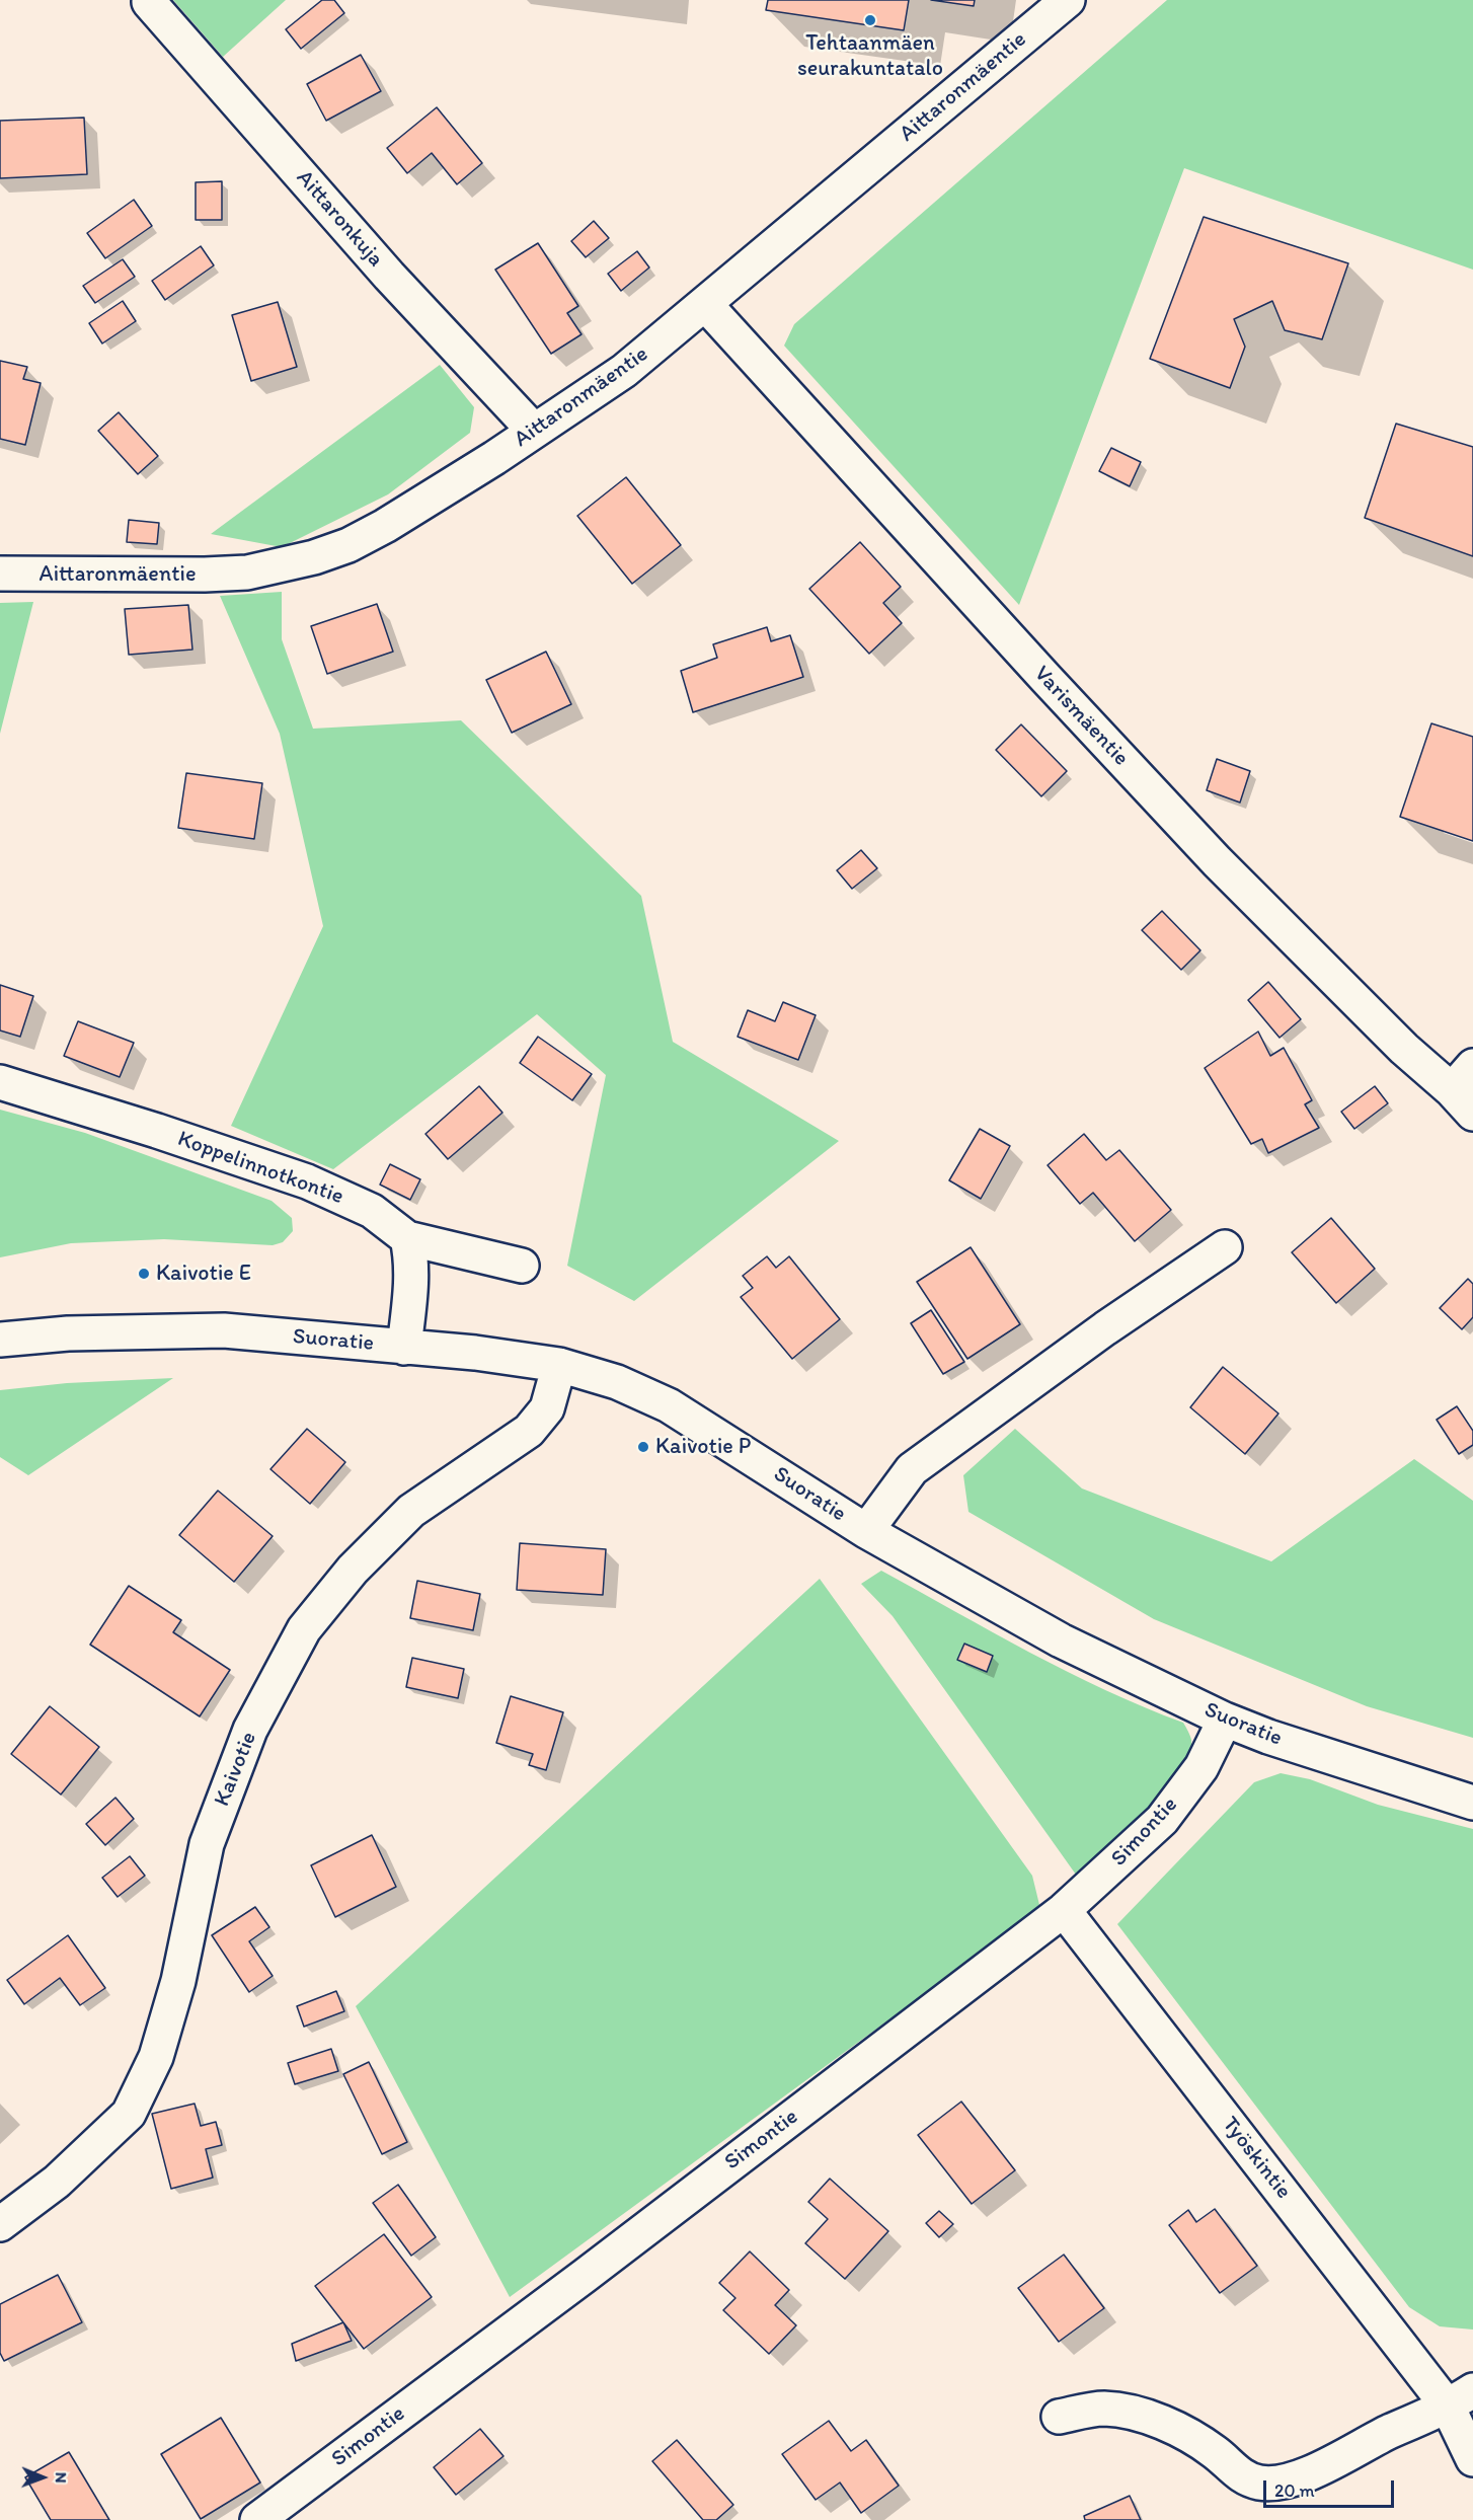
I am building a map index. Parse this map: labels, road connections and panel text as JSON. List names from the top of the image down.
{
  "streets": {
    "street": [
      "Aittaronmäentie",
      "Aittaronkuja",
      "Varismäentie",
      "Koppelinnotkontie",
      "Suoratie",
      "Kaivotie",
      "Simontie",
      "Työskintie"
    ]
  },
  "crossings": [
    ["Aittaronmäentie", "Aittaronkuja"],
    ["Aittaronmäentie", "Varismäentie"],
    ["Suoratie", "Kaivotie"],
    ["Suoratie", "Simontie"],
    ["Simontie", "Työskintie"]
  ],
  "places": ["Tehtaanmäen seurakuntatalo", "Kaivotie E", "Kaivotie P"],
  "scale_bar": "20 m",
  "north": "right"
}
